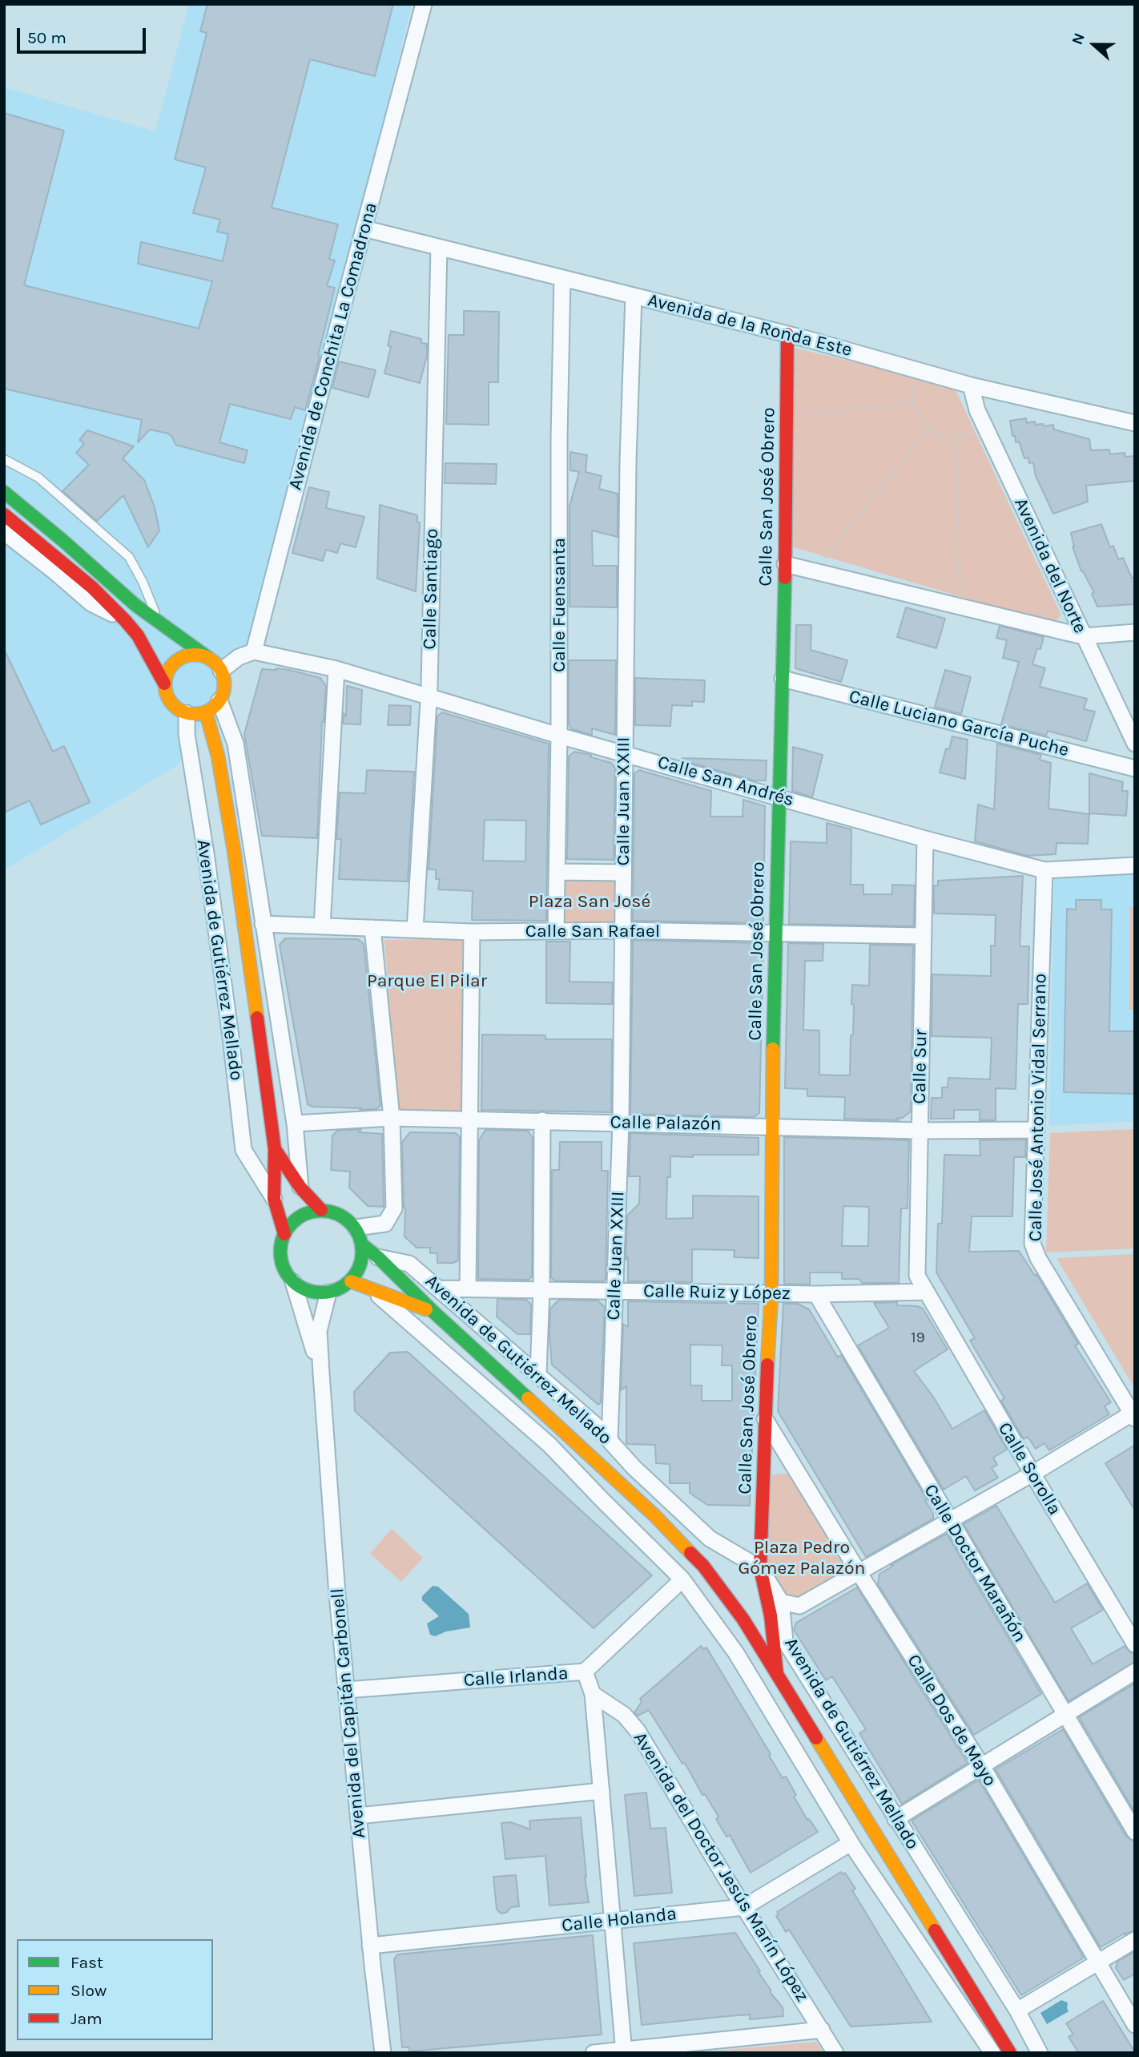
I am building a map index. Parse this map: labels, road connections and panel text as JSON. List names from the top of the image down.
{
  "streets": {
    "main road": ["Calle San José Obrero", "Avenida de Gutiérrez Mellado"],
    "street": [
      "Avenida de la Ronda Este",
      "Avenida de Conchita La Comadrona",
      "Avenida del Norte",
      "Calle Santiago",
      "Calle Fuensanta",
      "Calle Luciano García Puche",
      "Calle San Andrés",
      "Calle Juan XXIII",
      "Calle San Rafael",
      "Calle Sur",
      "Calle José Antonio Vidal Serrano",
      "Calle Palazón",
      "Calle Ruiz y López",
      "Calle Sorolla",
      "Calle Doctor Marañón",
      "Calle Irlanda",
      "Avenida del Capitán Carbonell",
      "Calle Dos de Mayo",
      "Avenida del Doctor Jesús Marín López",
      "Calle Holanda"
    ]
  },
  "crossings": [
    ["Avenida de la Ronda Este", "Avenida de Conchita La Comadrona"],
    ["Avenida de la Ronda Este", "Calle San José Obrero"],
    ["Avenida de la Ronda Este", "Avenida del Norte"],
    ["Avenida de la Ronda Este", "Calle Santiago"],
    ["Avenida de la Ronda Este", "Calle Fuensanta"],
    ["Avenida de la Ronda Este", "Calle Juan XXIII"],
    ["Avenida de Conchita La Comadrona", "Calle San Andrés"],
    ["Calle San José Obrero", "Calle Luciano García Puche"],
    ["Calle San José Obrero", "Calle San Andrés"],
    ["Calle San José Obrero", "Calle San Rafael"],
    ["Calle San José Obrero", "Avenida de Gutiérrez Mellado"],
    ["Calle San José Obrero", "Calle Palazón"],
    ["Calle San José Obrero", "Calle Ruiz y López"],
    ["Calle San José Obrero", "Calle Dos de Mayo"],
    ["Calle Santiago", "Calle San Andrés"],
    ["Calle Santiago", "Calle San Rafael"],
    ["Calle Fuensanta", "Calle San Andrés"],
    ["Calle Fuensanta", "Calle San Rafael"],
    ["Calle San Andrés", "Calle Juan XXIII"],
    ["Calle San Andrés", "Calle Sur"],
    ["Calle San Andrés", "Calle José Antonio Vidal Serrano"],
    ["Calle Juan XXIII", "Calle San Rafael"],
    ["Calle Juan XXIII", "Avenida de Gutiérrez Mellado"],
    ["Calle Juan XXIII", "Calle Palazón"],
    ["Calle Juan XXIII", "Calle Ruiz y López"],
    ["Calle San Rafael", "Calle Sur"],
    ["Avenida de Gutiérrez Mellado", "Calle Ruiz y López"],
    ["Avenida de Gutiérrez Mellado", "Calle Irlanda"],
    ["Avenida de Gutiérrez Mellado", "Calle Holanda"],
    ["Calle Sur", "Calle Palazón"],
    ["Calle Sur", "Calle Ruiz y López"],
    ["Calle Sur", "Calle Sorolla"],
    ["Calle José Antonio Vidal Serrano", "Calle Palazón"],
    ["Calle Ruiz y López", "Calle Sorolla"],
    ["Calle Ruiz y López", "Calle Doctor Marañón"],
    ["Calle Irlanda", "Avenida del Capitán Carbonell"],
    ["Avenida del Capitán Carbonell", "Calle Holanda"],
    ["Avenida del Doctor Jesús Marín López", "Calle Holanda"]
  ],
  "parks": ["Plaza San José", "Parque El Pilar", "Plaza Pedro Gómez Palazón"],
  "house_numbers": ["19"],
  "legend": ["Fast", "Slow", "Jam"],
  "scale_bar": "50 m",
  "north": "left"
}
